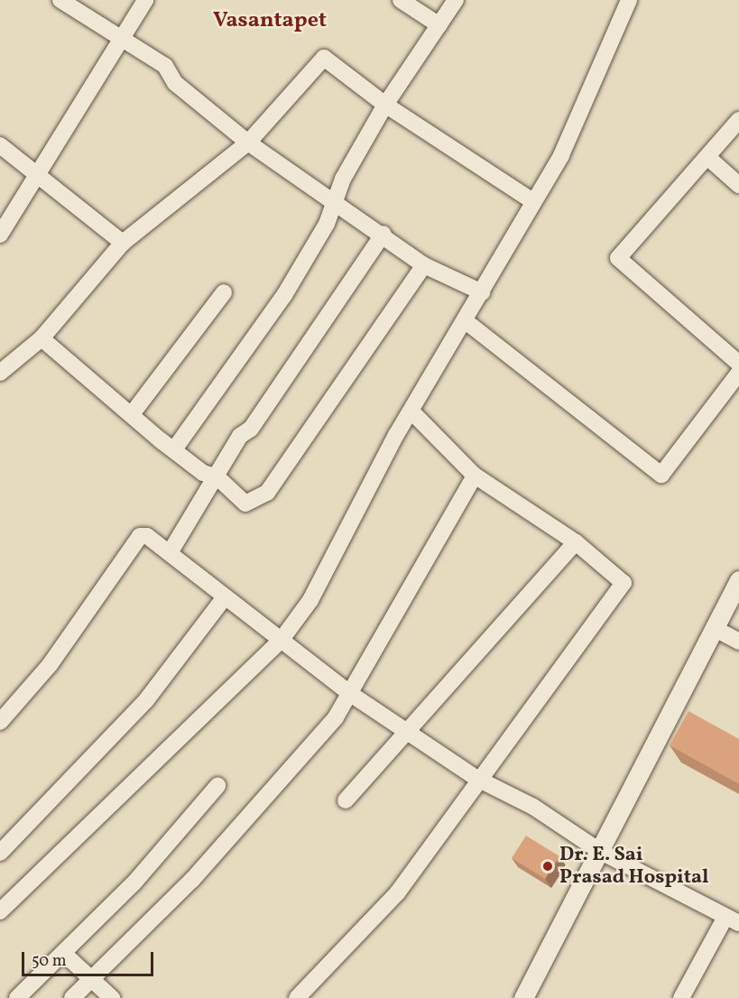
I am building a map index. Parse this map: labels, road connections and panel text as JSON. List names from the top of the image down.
{
  "districts": ["Vasantapet"],
  "places": ["Dr. E. Sai Prasad Hospital"],
  "scale_bar": "50 m"
}
